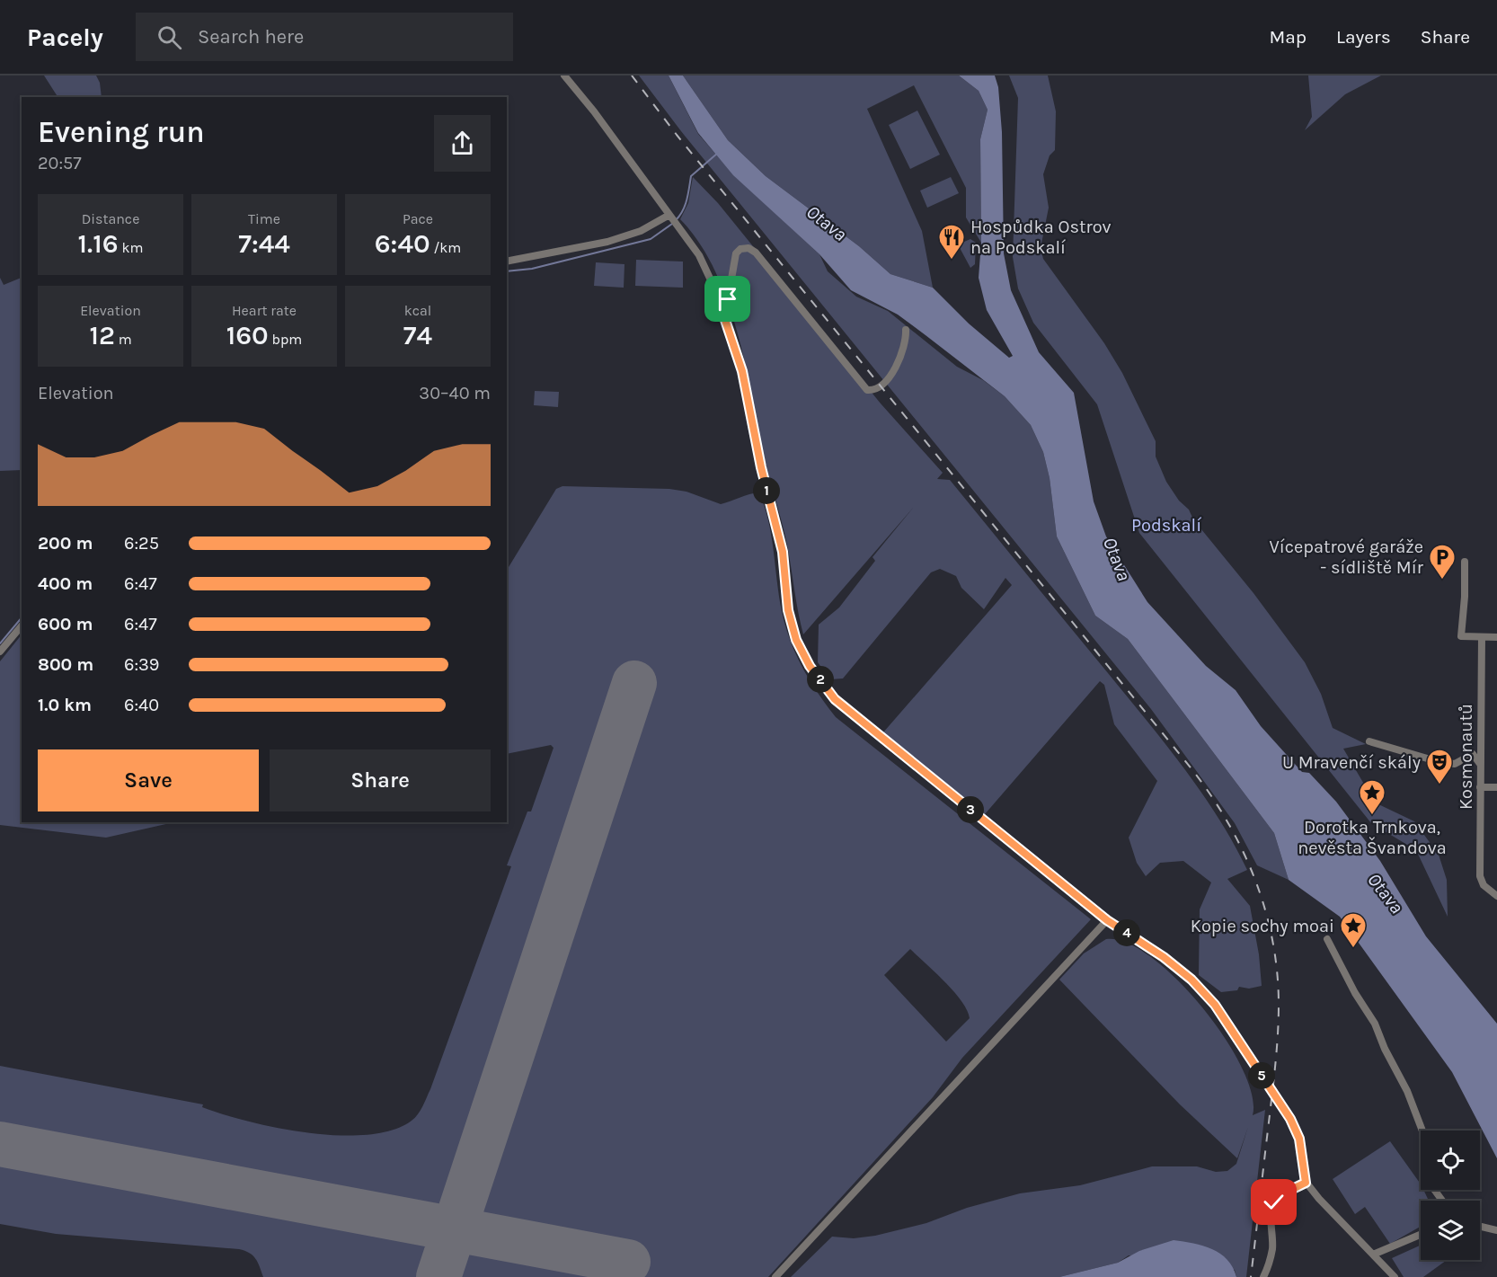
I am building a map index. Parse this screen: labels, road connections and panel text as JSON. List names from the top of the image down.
{
  "streets": {
    "street": ["Kosmonautů"]
  },
  "water": ["Otava"],
  "parks": ["Podskalí"],
  "places": {
    "restaurant": ["Hospůdka Ostrov na Podskalí"],
    "parking": ["Vícepatrové garáže - sídliště Mír"],
    "theatre": ["U Mravenčí skály"],
    "place": ["Dorotka Trnkova, nevěsta Švandova", "Kopie sochy moai"]
  },
  "page": {
    "header": "Pacely",
    "search": "Search here",
    "nav": ["Map", "Layers", "Share"],
    "heading": ["Evening run", "20:57"],
    "stats": [
      ["Distance", "1.16 km"],
      ["Time", "7:44"],
      ["Pace", "6:40 /km"],
      ["Elevation", "12 m"],
      ["Heart rate", "160 bpm"],
      ["kcal", "74"]
    ],
    "chart": ["Elevation", "30–40 m"],
    "pins": [
      "1",
      "2",
      "3",
      "4",
      "5"
    ],
    "list": [
      {
        "name": "200 m",
        "note": "6:25"
      },
      {
        "name": "400 m",
        "note": "6:47"
      },
      {
        "name": "600 m",
        "note": "6:47"
      },
      {
        "name": "800 m",
        "note": "6:39"
      },
      {
        "name": "1.0 km",
        "note": "6:40"
      }
    ],
    "buttons": ["Save", "Share"]
  }
}
